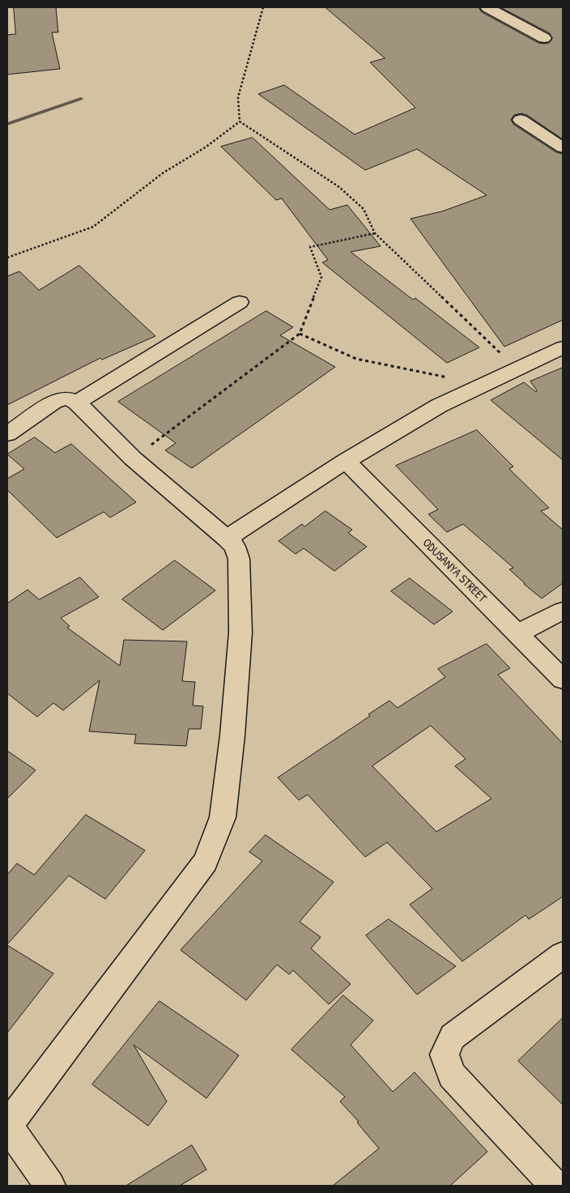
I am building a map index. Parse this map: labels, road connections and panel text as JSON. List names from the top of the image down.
{
  "streets": {
    "street": ["ODUSANYA STREET"]
  }
}
